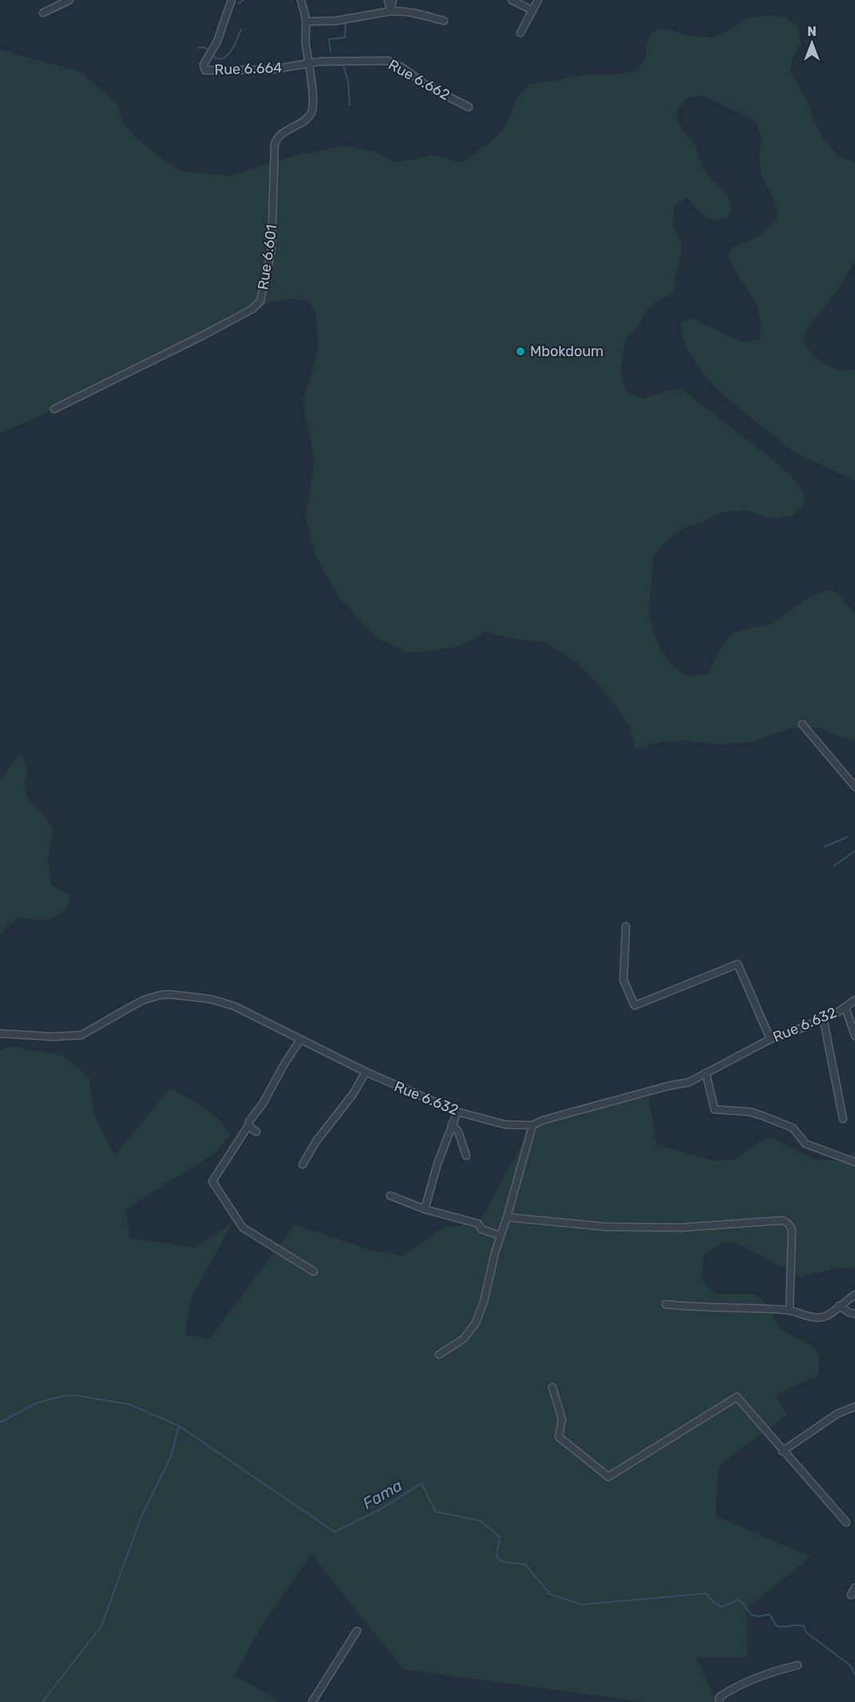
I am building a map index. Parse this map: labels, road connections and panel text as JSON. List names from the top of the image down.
{
  "streets": {
    "street": [
      "Rue 6.664",
      "Rue 6.662",
      "Rue 6.601",
      "Rue 6.632"
    ]
  },
  "crossings": [
    ["Rue 6.664", "Rue 6.662"],
    ["Rue 6.664", "Rue 6.601"],
    ["Rue 6.662", "Rue 6.601"]
  ],
  "water": ["Fama"],
  "places": ["Mbokdoum"],
  "north": "top"
}
